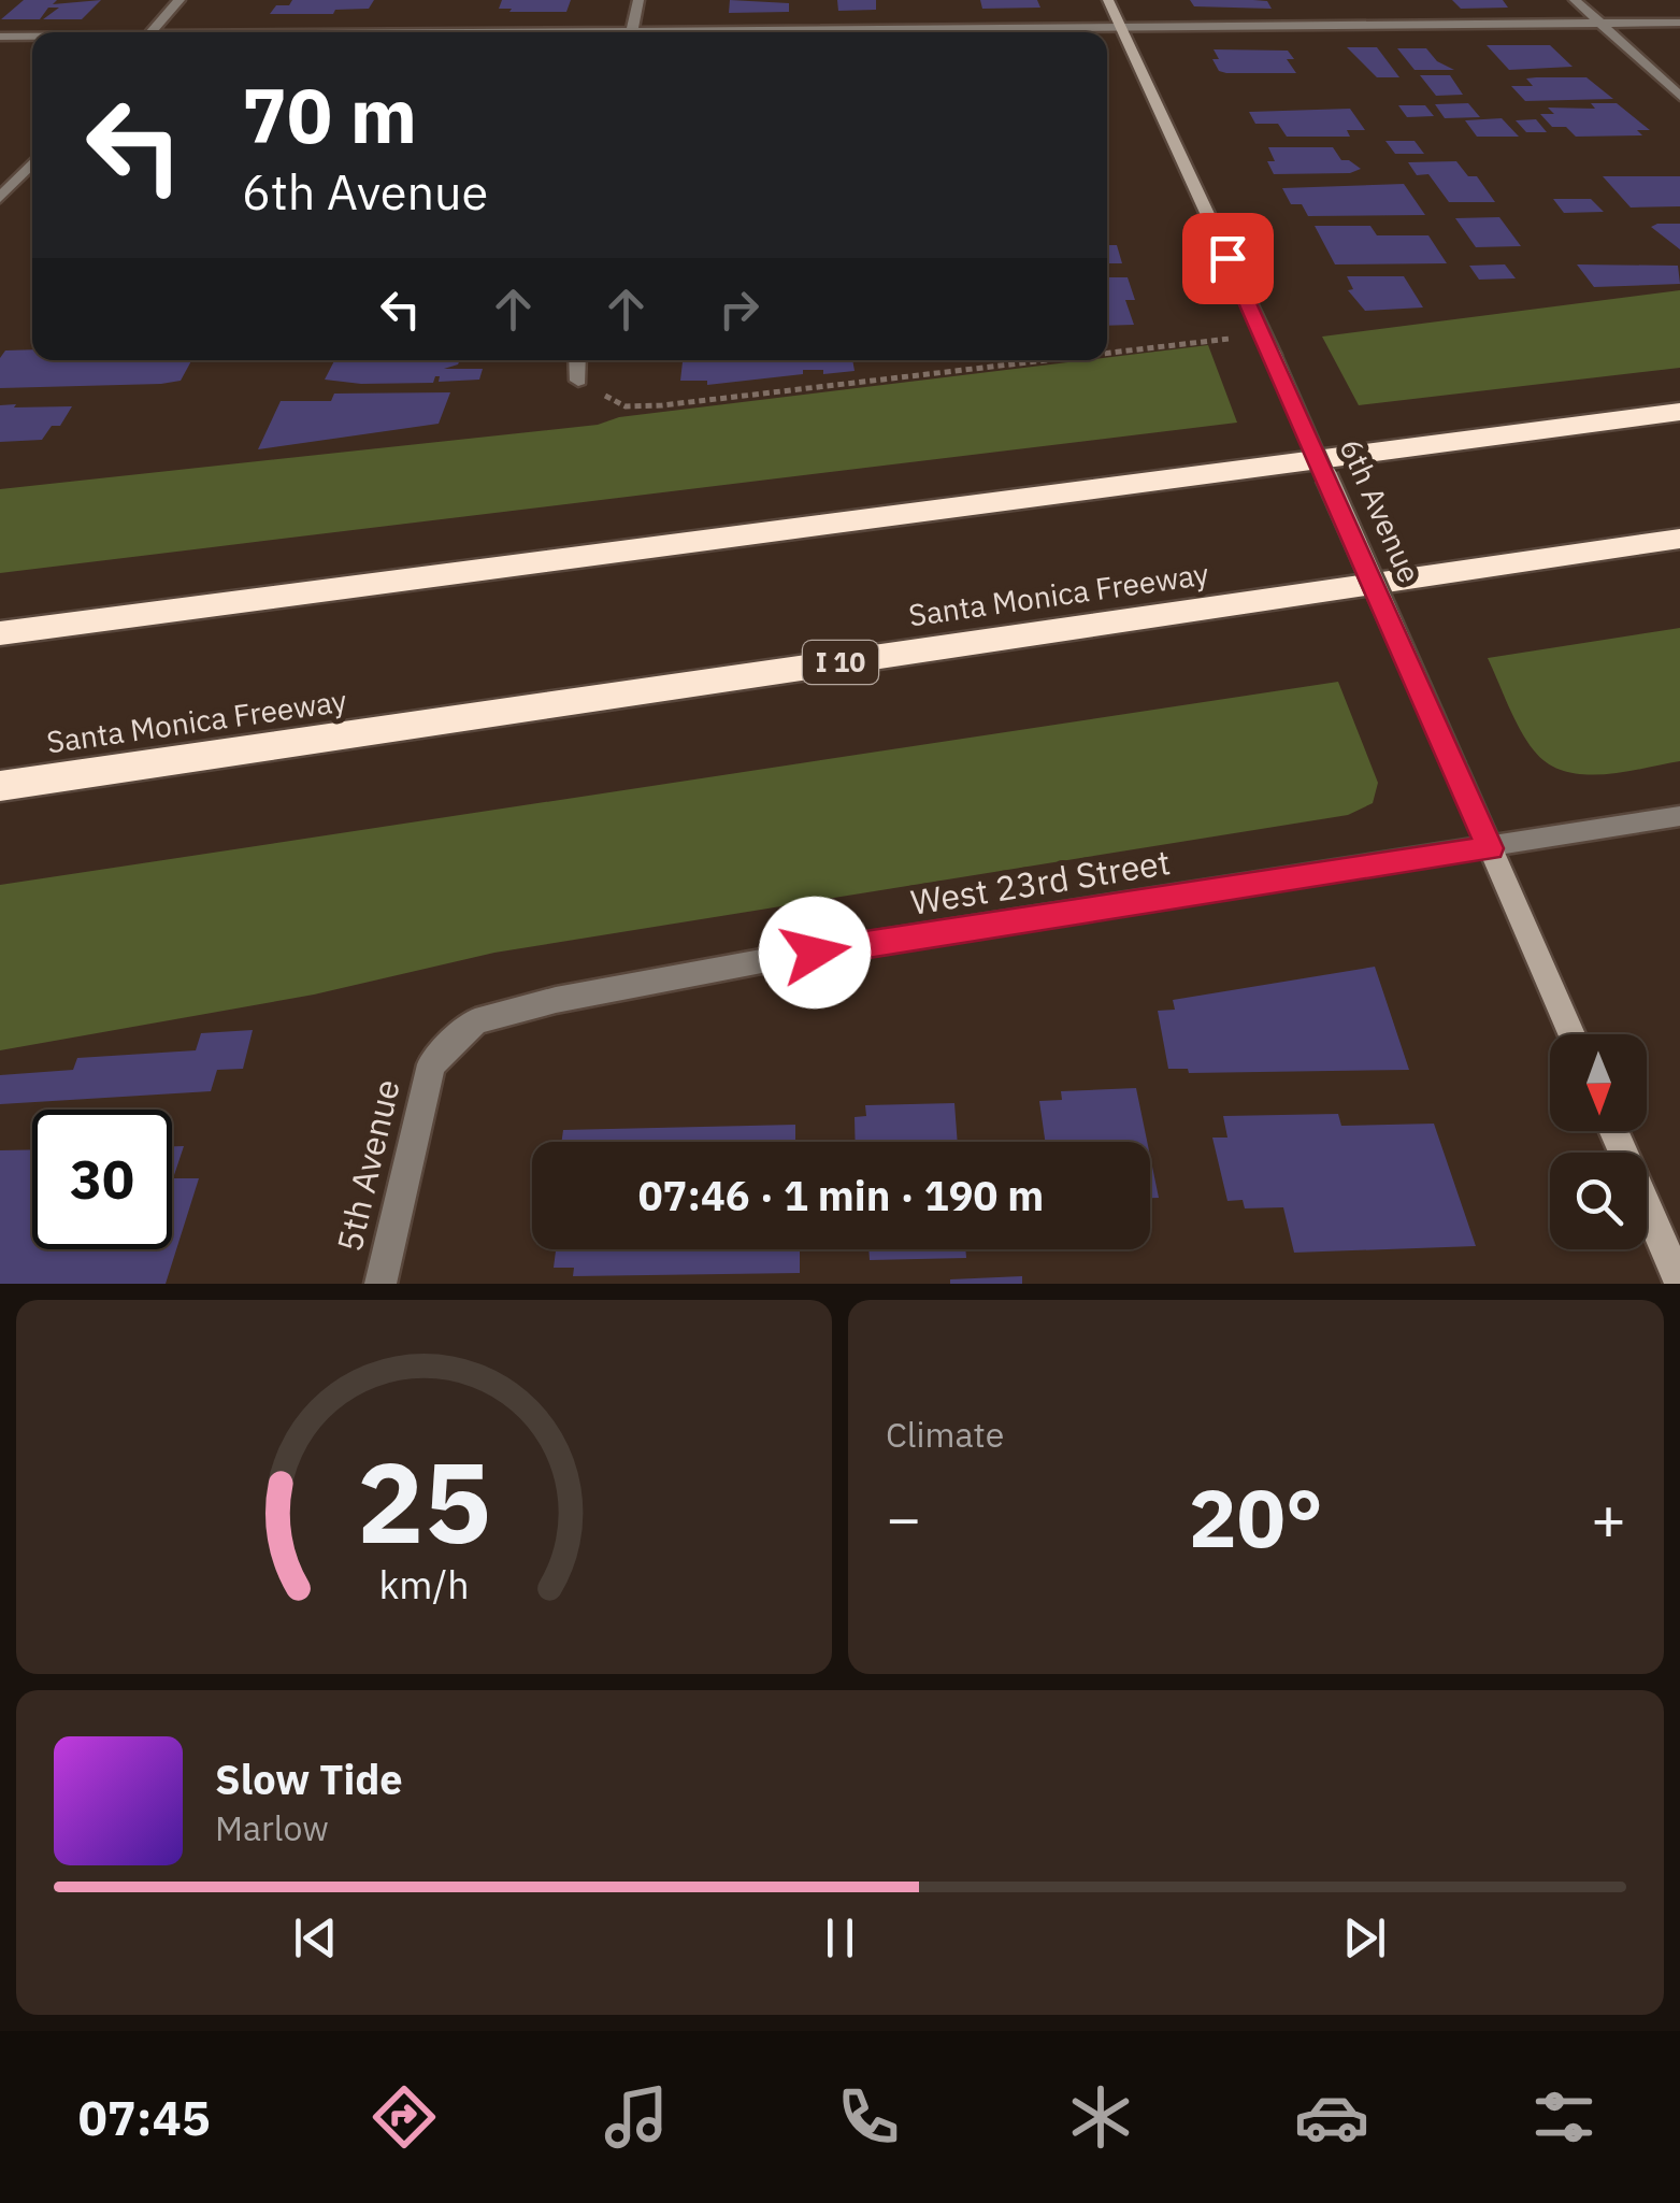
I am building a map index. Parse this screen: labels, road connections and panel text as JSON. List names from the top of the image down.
{
  "streets": {
    "highway": ["Santa Monica Freeway", "I 10"],
    "street": ["6th Avenue", "West 23rd Street", "5th Avenue"]
  },
  "crossings": [
    ["6th Avenue", "West 23rd Street"],
    ["West 23rd Street", "5th Avenue"]
  ],
  "north": "bottom",
  "page": {
    "turn": ["70 m", "6th Avenue"],
    "limit": "30",
    "trip": "07:46 · 1 min · 190 m",
    "tile": "Climate",
    "heat": ["−", "20°", "+"],
    "song": ["Slow Tide", "Marlow"],
    "tabs": "07:45",
    "gauge": ["25", "km/h"]
  }
}
